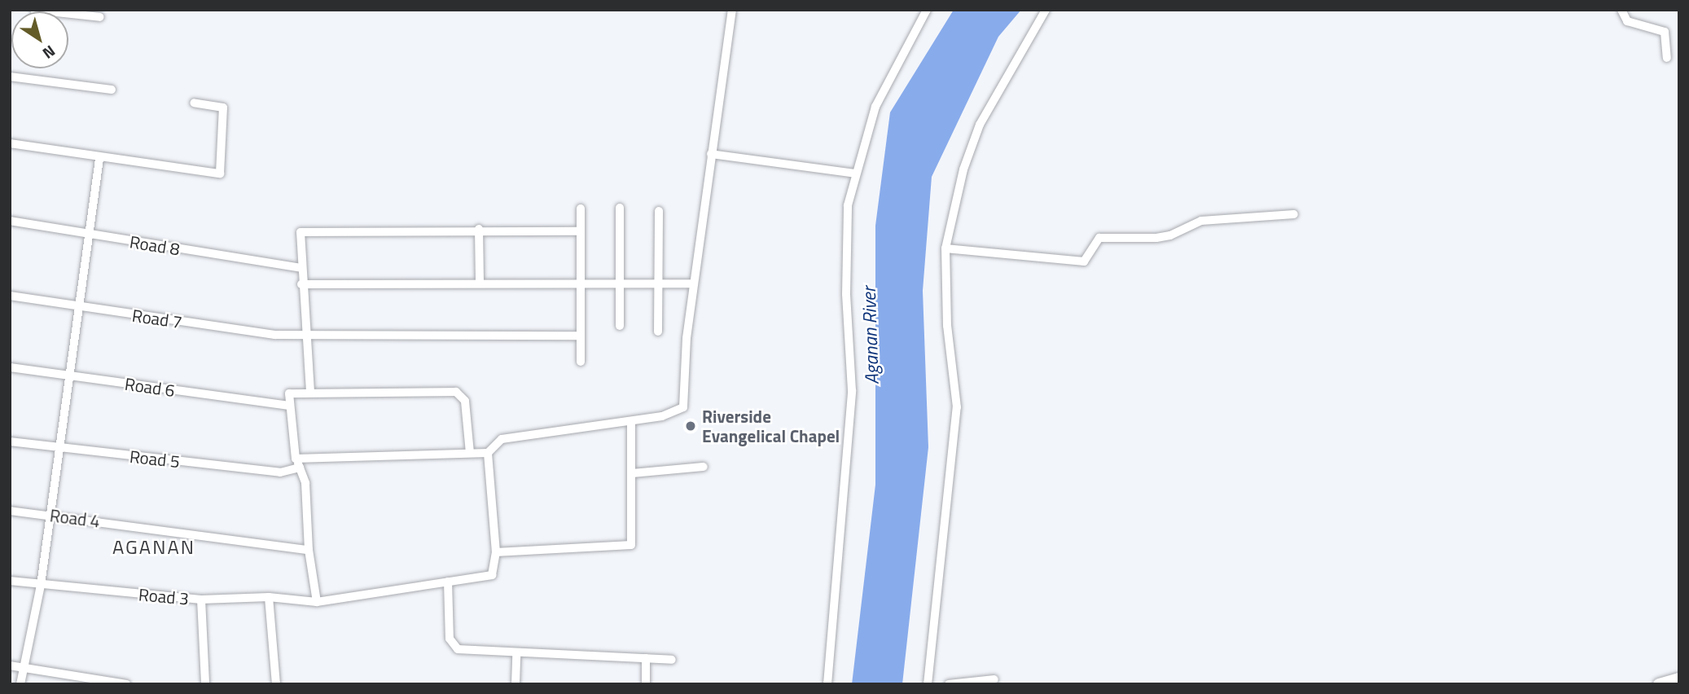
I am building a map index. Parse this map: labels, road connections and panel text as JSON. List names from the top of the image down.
{
  "streets": {
    "street": [
      "Road 8",
      "Road 7",
      "Road 6",
      "Road 5",
      "Road 4",
      "Road 3"
    ]
  },
  "districts": ["AGANAN"],
  "water": ["Aganan River"],
  "places": ["Riverside Evangelical Chapel"],
  "north": "bottom right"
}
